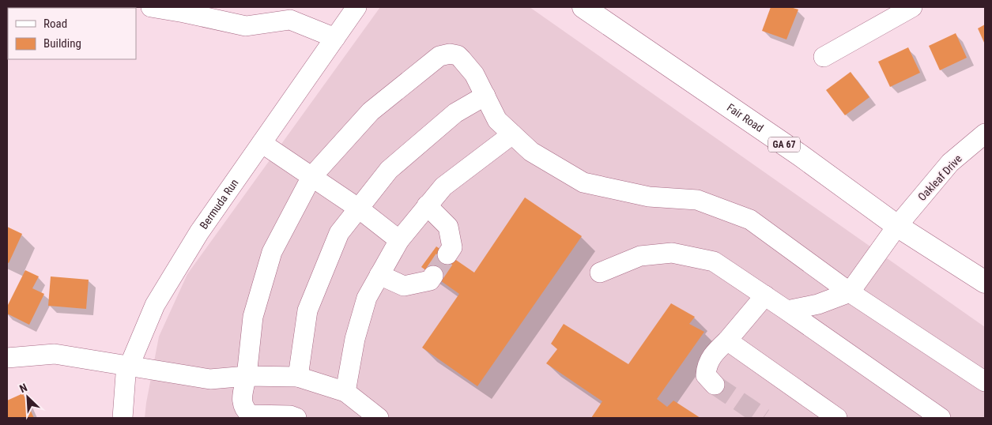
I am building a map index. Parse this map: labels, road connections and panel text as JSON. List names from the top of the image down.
{
  "streets": {
    "main road": ["Fair Road", "GA 67"],
    "street": ["Oakleaf Drive", "Bermuda Run"]
  },
  "crossings": [
    ["Fair Road", "Oakleaf Drive"]
  ],
  "legend": ["Road", "Building"],
  "north": "top left"
}
